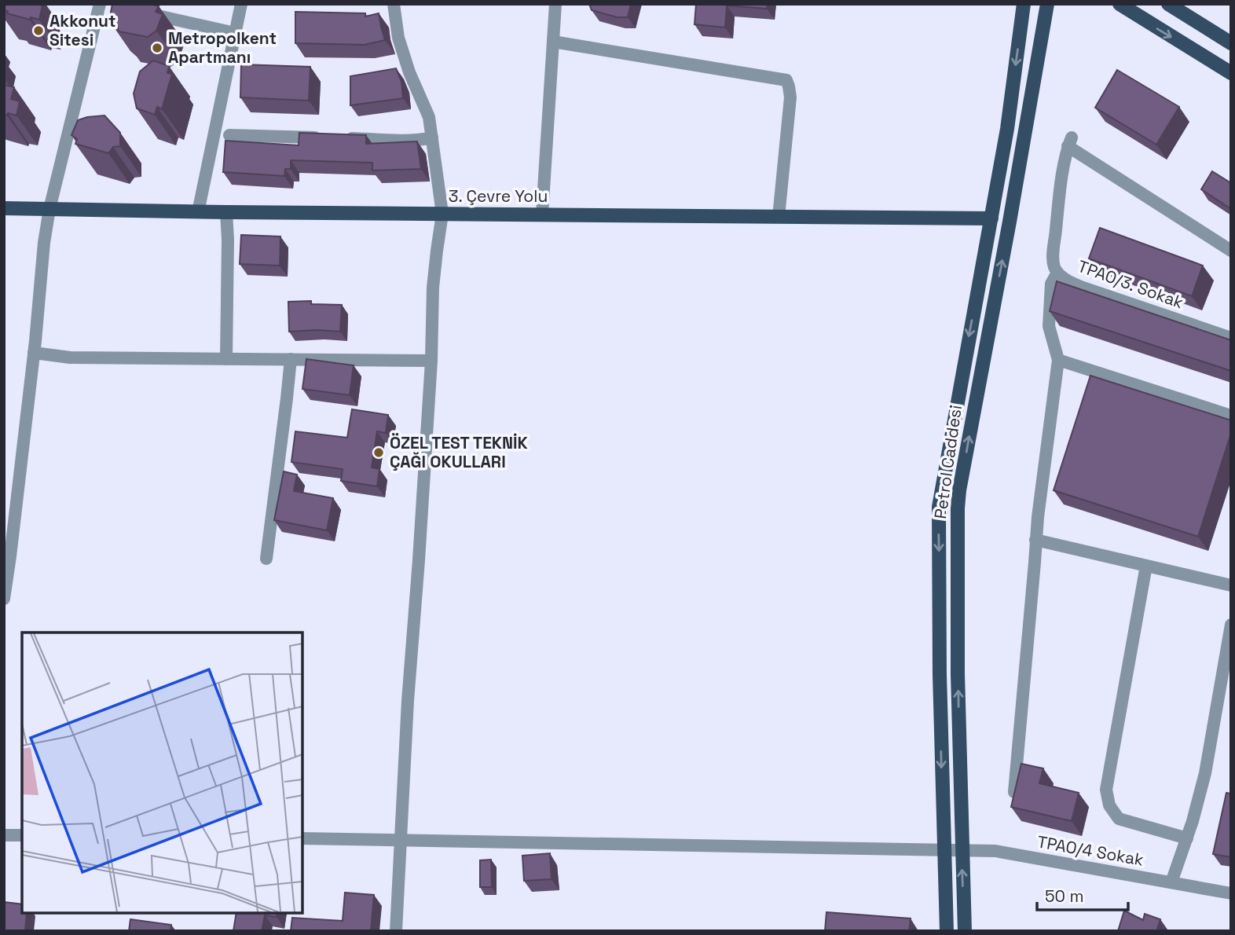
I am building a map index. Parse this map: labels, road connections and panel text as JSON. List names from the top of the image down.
{
  "streets": {
    "main road": ["3. Çevre Yolu", "Petrol Caddesi"],
    "street": ["TPAO/3. Sokak", "TPAO/4 Sokak"]
  },
  "crossings": [
    ["3. Çevre Yolu", "Petrol Caddesi"],
    ["Petrol Caddesi", "TPAO/4 Sokak"]
  ],
  "places": ["Akkonut Sitesi", "Metropolkent Apartmanı", "ÖZEL TEST TEKNİK ÇAĞI OKULLARI"],
  "scale_bar": "50 m"
}
